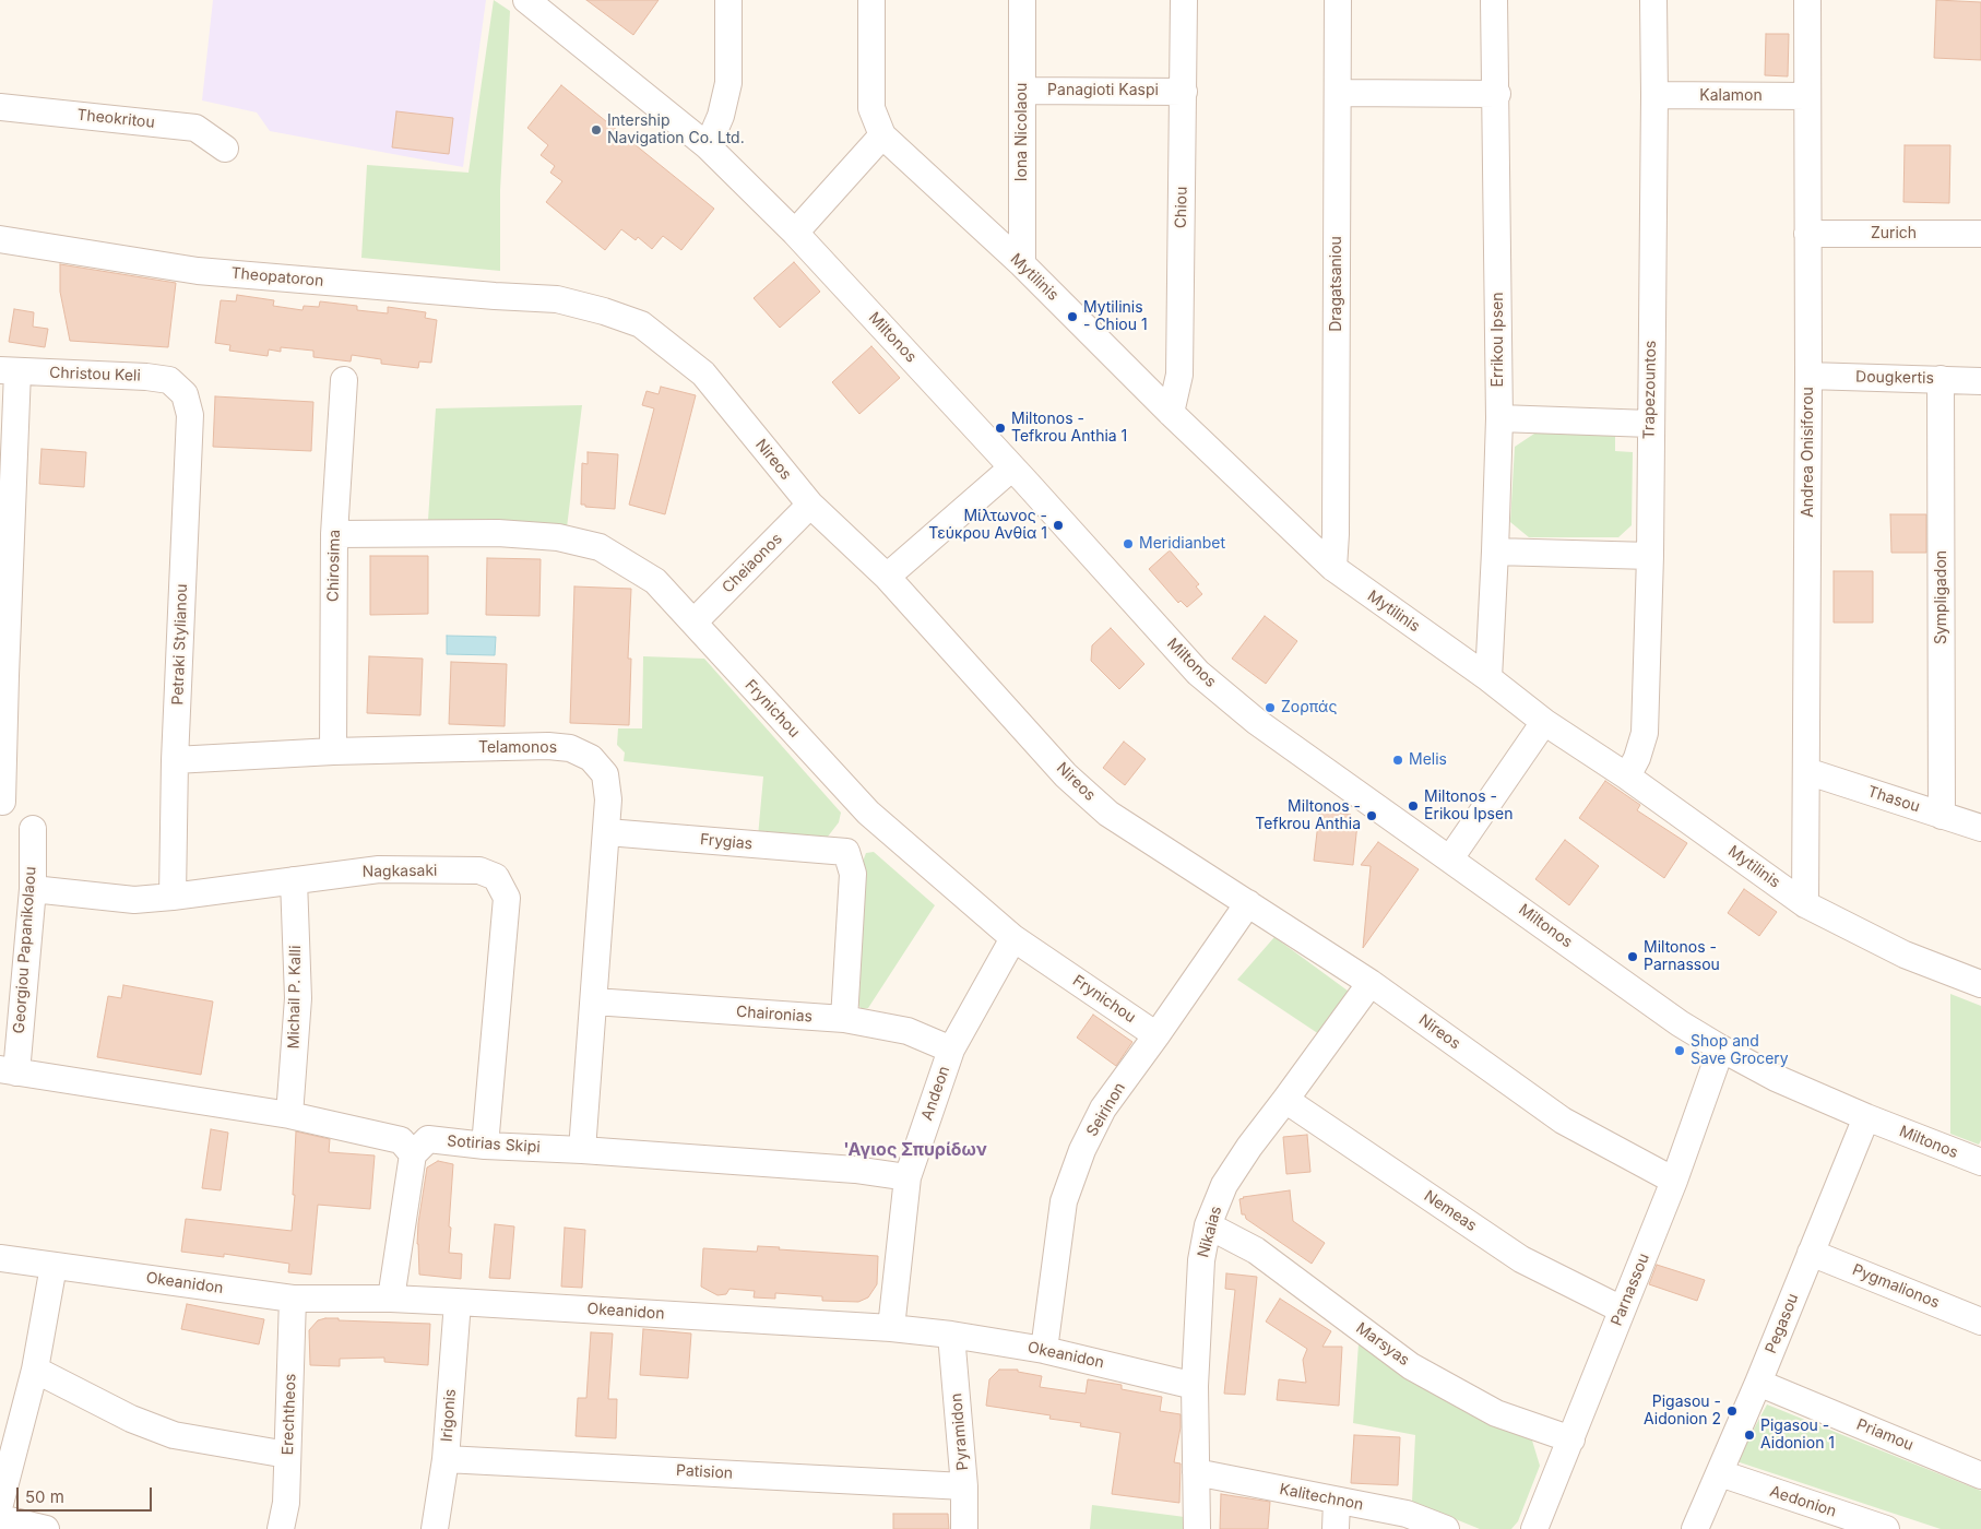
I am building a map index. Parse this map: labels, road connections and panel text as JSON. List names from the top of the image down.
{
  "streets": {
    "street": [
      "Panagioti Kaspi",
      "Kalamon",
      "Theokritou",
      "Iona Nicolaou",
      "Chiou",
      "Zurich",
      "Theopatoron",
      "Mytilinis",
      "Dragatsaniou",
      "Miltonos",
      "Errikou Ipsen",
      "Christou Keli",
      "Dougkertis",
      "Trapezountos",
      "Andrea Onisiforou",
      "Nireos",
      "Cheiaonos",
      "Chirosima",
      "Sympligadon",
      "Petraki Stylianou",
      "Frynichou",
      "Telamonos",
      "Thasou",
      "Frygias",
      "Nagkasaki",
      "Georgiou Papanikolaou",
      "Michail P. Kalli",
      "Chaironias",
      "Andeon",
      "Seirinon",
      "Sotirias Skipi",
      "Nemeas",
      "Nikaias",
      "Okeanidon",
      "Pygmalionos",
      "Parnassou",
      "Pegasou",
      "Marsyas",
      "Erechtheos",
      "Irigonis",
      "Pyramidon",
      "Priamou",
      "Patision",
      "Kalitechnon",
      "Aedonion"
    ]
  },
  "crossings": [
    ["Panagioti Kaspi", "Iona Nicolaou"],
    ["Panagioti Kaspi", "Chiou"],
    ["Kalamon", "Trapezountos"],
    ["Kalamon", "Andrea Onisiforou"],
    ["Iona Nicolaou", "Mytilinis"],
    ["Chiou", "Mytilinis"],
    ["Zurich", "Andrea Onisiforou"],
    ["Theopatoron", "Nireos"],
    ["Mytilinis", "Dragatsaniou"],
    ["Mytilinis", "Errikou Ipsen"],
    ["Mytilinis", "Trapezountos"],
    ["Mytilinis", "Andrea Onisiforou"],
    ["Miltonos", "Parnassou"],
    ["Miltonos", "Pegasou"],
    ["Christou Keli", "Petraki Stylianou"],
    ["Dougkertis", "Andrea Onisiforou"],
    ["Dougkertis", "Sympligadon"],
    ["Andrea Onisiforou", "Thasou"],
    ["Nireos", "Cheiaonos"],
    ["Nireos", "Seirinon"],
    ["Nireos", "Nikaias"],
    ["Nireos", "Parnassou"],
    ["Cheiaonos", "Frynichou"],
    ["Chirosima", "Frynichou"],
    ["Chirosima", "Telamonos"],
    ["Sympligadon", "Thasou"],
    ["Petraki Stylianou", "Telamonos"],
    ["Petraki Stylianou", "Nagkasaki"],
    ["Frynichou", "Andeon"],
    ["Frynichou", "Seirinon"],
    ["Telamonos", "Frygias"],
    ["Telamonos", "Chaironias"],
    ["Telamonos", "Sotirias Skipi"],
    ["Frygias", "Chaironias"],
    ["Nagkasaki", "Georgiou Papanikolaou"],
    ["Nagkasaki", "Michail P. Kalli"],
    ["Nagkasaki", "Sotirias Skipi"],
    ["Chaironias", "Andeon"],
    ["Andeon", "Sotirias Skipi"],
    ["Andeon", "Okeanidon"],
    ["Seirinon", "Okeanidon"],
    ["Nemeas", "Nikaias"],
    ["Nemeas", "Parnassou"],
    ["Nikaias", "Okeanidon"],
    ["Nikaias", "Marsyas"],
    ["Nikaias", "Kalitechnon"],
    ["Okeanidon", "Erechtheos"],
    ["Okeanidon", "Irigonis"],
    ["Okeanidon", "Pyramidon"],
    ["Pygmalionos", "Pegasou"],
    ["Parnassou", "Marsyas"],
    ["Pegasou", "Priamou"],
    ["Pegasou", "Aedonion"],
    ["Irigonis", "Patision"],
    ["Pyramidon", "Patision"]
  ],
  "districts": ["'Αγιος Σπυρίδων"],
  "places": [
    "Intership Navigation Co. Ltd.",
    "Mytilinis - Chiou 1",
    "Miltonos - Tefkrou Anthia 1",
    "Μίλτωνος - Τεύκρου Ανθία 1",
    "Meridianbet",
    "Ζορπάς",
    "Melis",
    "Miltonos - Erikou Ipsen",
    "Miltonos - Tefkrou Anthia",
    "Miltonos - Parnassou",
    "Shop and Save Grocery",
    "Pigasou - Aidonion 2",
    "Pigasou - Aidonion 1"
  ],
  "scale_bar": "50 m"
}
